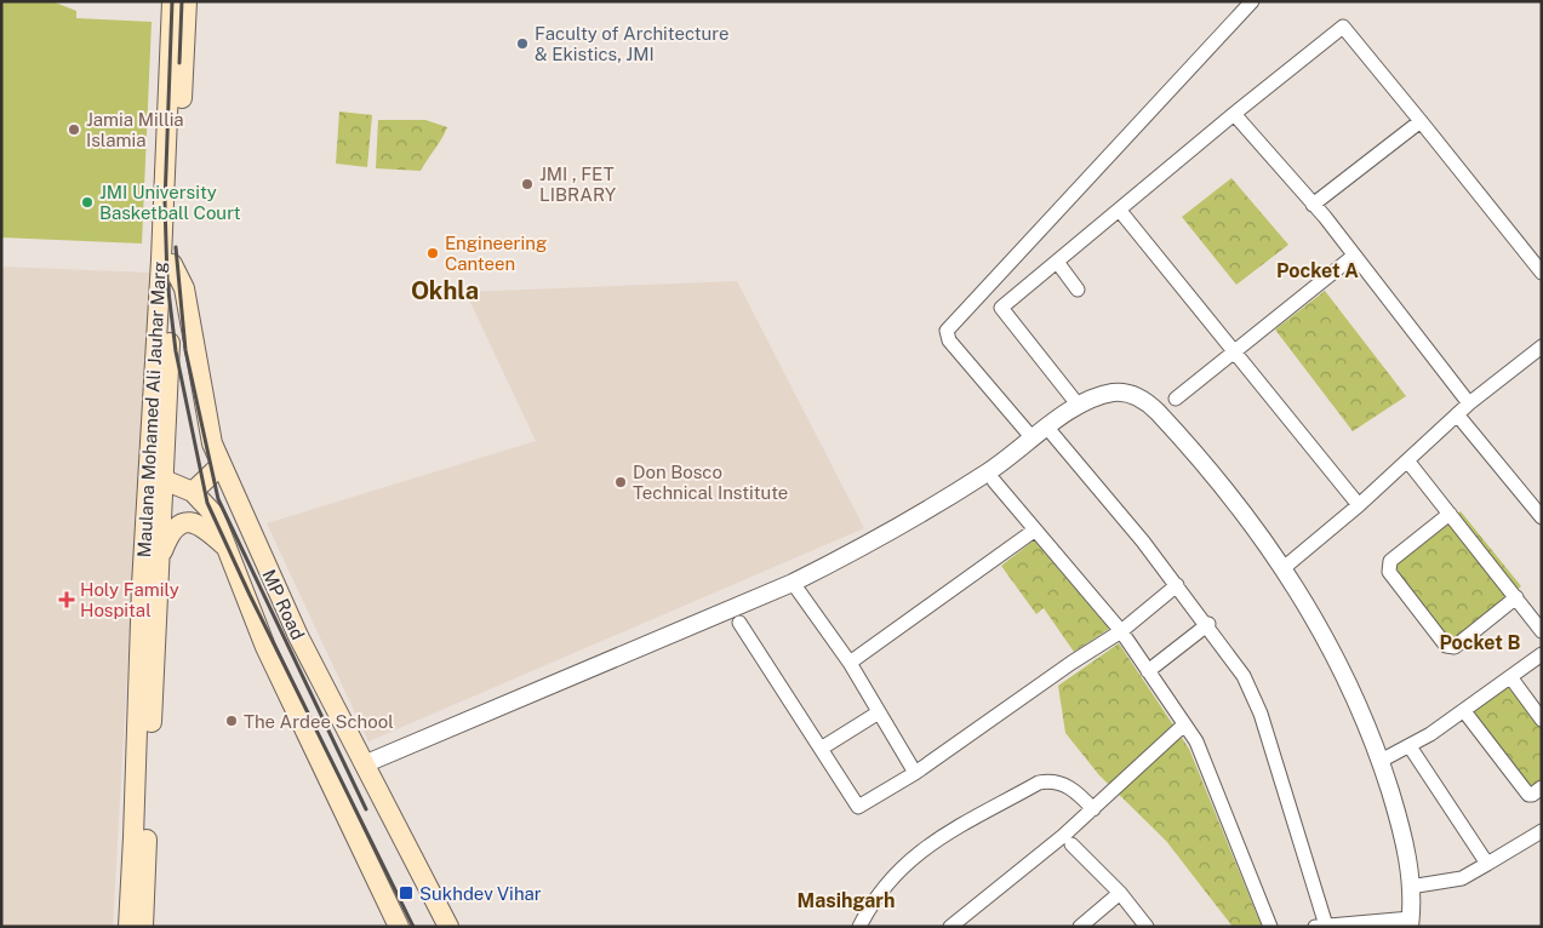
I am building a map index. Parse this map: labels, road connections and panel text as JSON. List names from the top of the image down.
{
  "streets": {
    "main road": ["Maulana Mohamed Ali Jauhar Marg", "MP Road"]
  },
  "crossings": [
    ["Maulana Mohamed Ali Jauhar Marg", "MP Road"]
  ],
  "districts": [
    "Pocket A",
    "Okhla",
    "Pocket B",
    "Masihgarh"
  ],
  "places": {
    "other": [
      "Faculty of Architecture & Ekistics, JMI",
      "Jamia Millia Islamia",
      "JMI , FET LIBRARY",
      "JMI University Basketball Court",
      "Engineering Canteen",
      "Don Bosco Technical Institute",
      "The Ardee School"
    ],
    "health": ["Holy Family Hospital"],
    "transit": ["Sukhdev Vihar"]
  }
}
